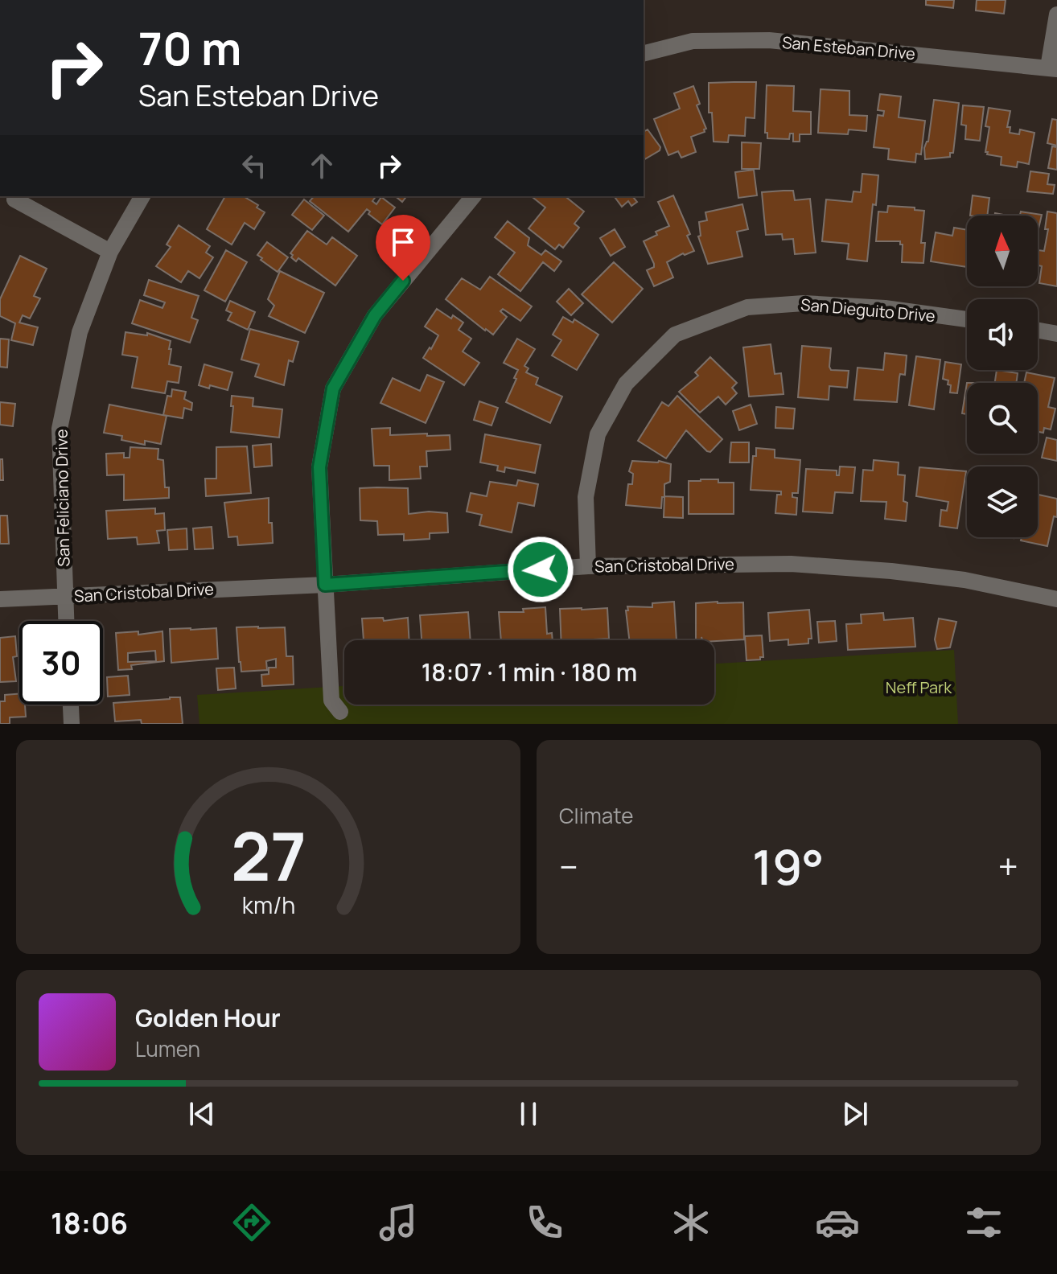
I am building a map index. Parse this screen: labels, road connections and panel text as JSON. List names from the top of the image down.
{
  "streets": {
    "street": [
      "San Esteban Drive",
      "San Dieguito Drive",
      "San Feliciano Drive",
      "San Cristobal Drive"
    ]
  },
  "crossings": [
    ["San Dieguito Drive", "San Cristobal Drive"],
    ["San Feliciano Drive", "San Cristobal Drive"]
  ],
  "parks": ["Neff Park"],
  "north": "top",
  "page": {
    "turn": ["70 m", "San Esteban Drive"],
    "limit": "30",
    "trip": "18:07 · 1 min · 180 m",
    "tile": "Climate",
    "heat": ["−", "19°", "+"],
    "song": ["Golden Hour", "Lumen"],
    "tabs": "18:06",
    "gauge": ["27", "km/h"]
  }
}
